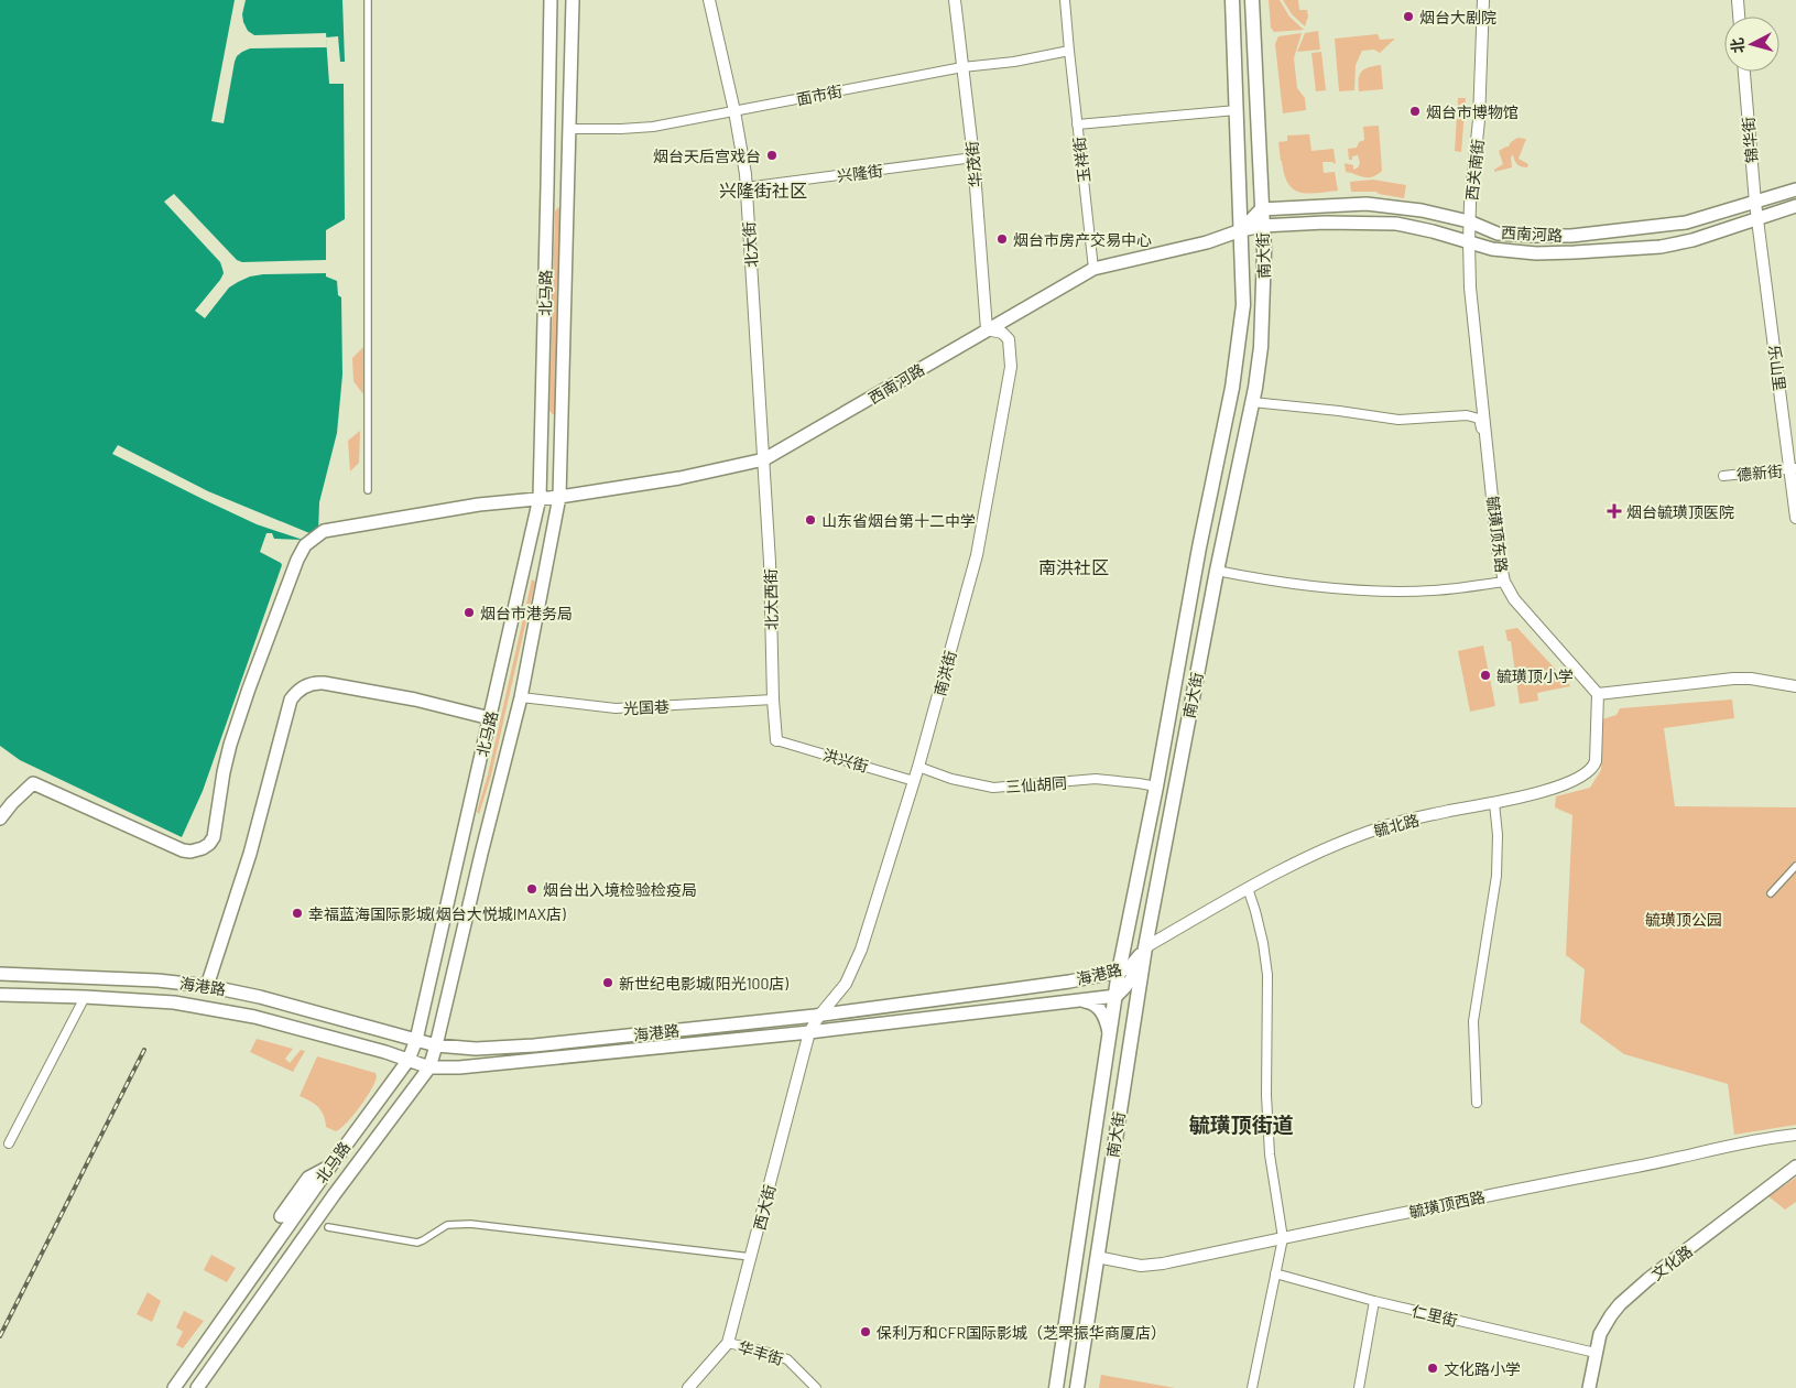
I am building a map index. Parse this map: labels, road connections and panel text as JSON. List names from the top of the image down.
{
  "streets": {
    "main road": [
      "西南河路",
      "南大街",
      "北马路",
      "海港路",
      "文化路"
    ],
    "street": [
      "面市街",
      "锦华街",
      "玉祥街",
      "华茂街",
      "西关南街",
      "兴隆街",
      "北大街",
      "乐山里",
      "德新街",
      "毓璜顶东路",
      "北大西街",
      "南洪街",
      "光国巷",
      "洪兴街",
      "三仙胡同",
      "毓北路",
      "毓璜顶西路",
      "西大街",
      "仁里街",
      "华丰街"
    ]
  },
  "crossings": [
    ["面市街", "玉祥街"],
    ["面市街", "华茂街"],
    ["面市街", "北大街"],
    ["面市街", "北马路"],
    ["锦华街", "西南河路"],
    ["锦华街", "乐山里"],
    ["玉祥街", "西南河路"],
    ["华茂街", "兴隆街"],
    ["华茂街", "西南河路"],
    ["华茂街", "南洪街"],
    ["西关南街", "西南河路"],
    ["西关南街", "毓璜顶东路"],
    ["兴隆街", "北大街"],
    ["西南河路", "北大街"],
    ["西南河路", "南大街"],
    ["西南河路", "北马路"],
    ["西南河路", "乐山里"],
    ["西南河路", "毓璜顶东路"],
    ["西南河路", "北大西街"],
    ["西南河路", "南洪街"],
    ["北大街", "北大西街"],
    ["南大街", "三仙胡同"],
    ["南大街", "毓北路"],
    ["南大街", "海港路"],
    ["南大街", "毓璜顶西路"],
    ["北马路", "光国巷"],
    ["北马路", "海港路"],
    ["乐山里", "德新街"],
    ["毓璜顶东路", "毓北路"],
    ["北大西街", "光国巷"],
    ["北大西街", "洪兴街"],
    ["南洪街", "洪兴街"],
    ["南洪街", "三仙胡同"],
    ["南洪街", "海港路"],
    ["南洪街", "西大街"],
    ["毓北路", "海港路"],
    ["海港路", "西大街"],
    ["西大街", "华丰街"],
    ["文化路", "仁里街"]
  ],
  "districts": ["兴隆街社区", "南洪社区", "毓璜顶街道"],
  "parks": ["毓璜顶公园"],
  "places": {
    "other": [
      "烟台大剧院",
      "烟台市博物馆",
      "烟台天后宫戏台",
      "烟台市房产交易中心",
      "山东省烟台第十二中学",
      "烟台市港务局",
      "毓璜顶小学",
      "烟台出入境检验检疫局",
      "幸福蓝海国际影城(烟台大悦城IMAX店)",
      "新世纪电影城(阳光100店)",
      "保利万和CFR国际影城（芝罘振华商厦店）",
      "文化路小学"
    ],
    "health": ["烟台毓璜顶医院"]
  },
  "north": "left"
}
